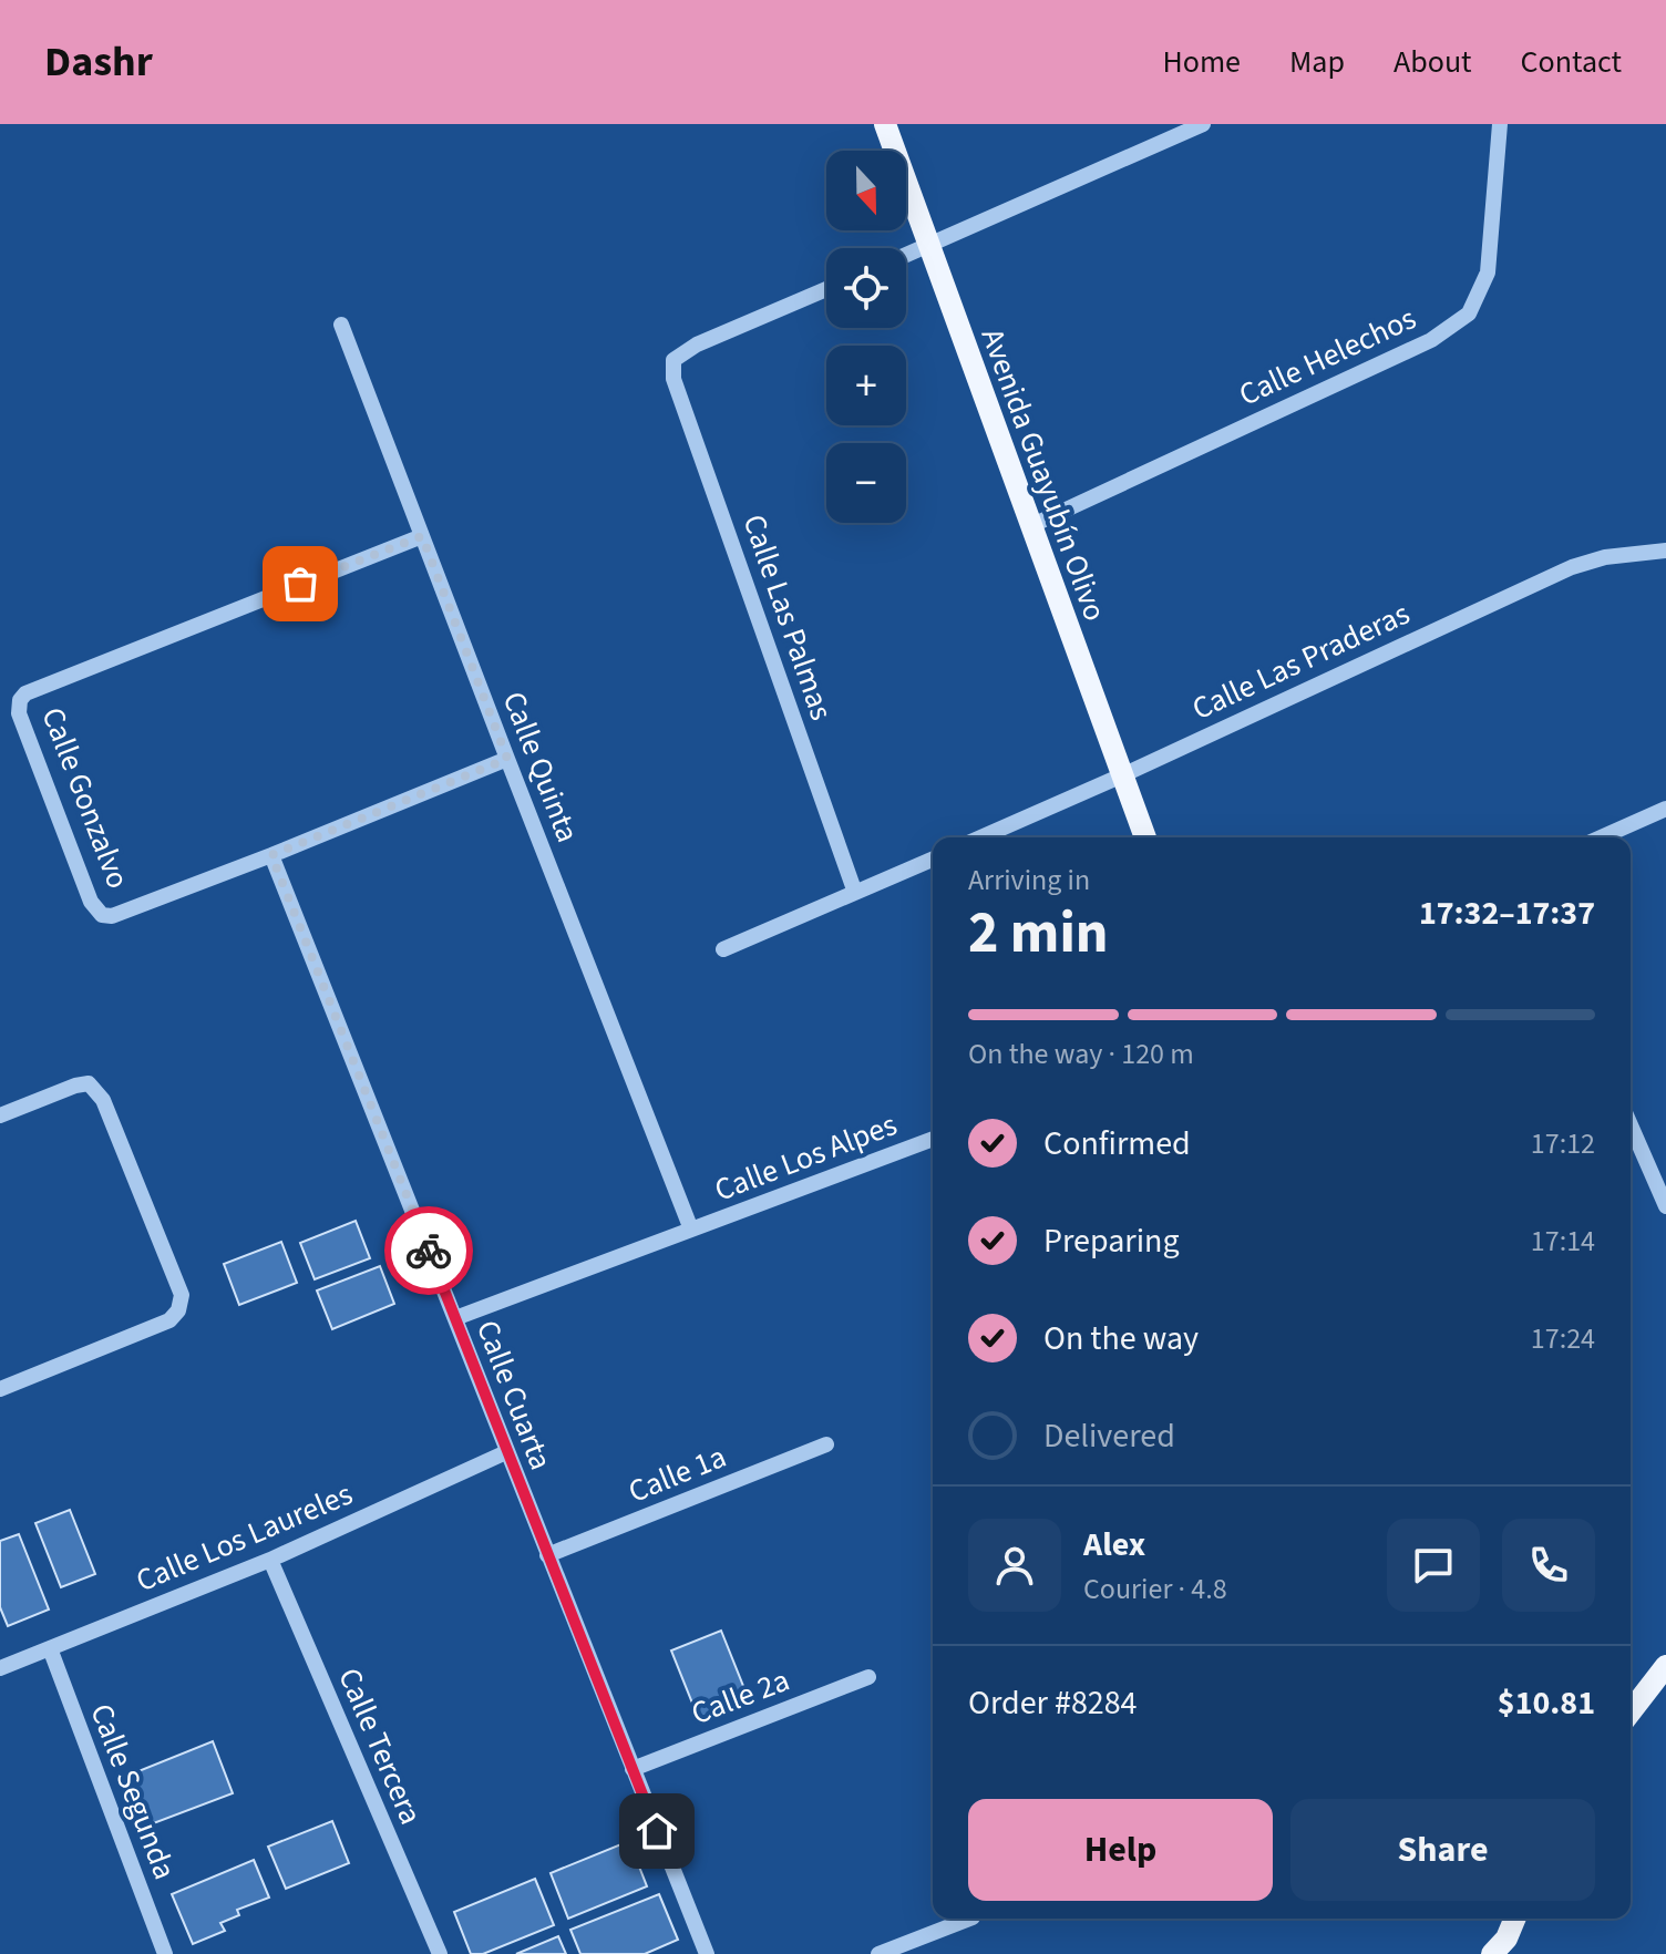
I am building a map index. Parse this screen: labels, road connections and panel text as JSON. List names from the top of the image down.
{
  "streets": {
    "main road": ["Avenida Guayubín Olivo"],
    "street": [
      "Calle Helechos",
      "Calle Las Palmas",
      "Calle Las Praderas",
      "Calle Quinta",
      "Calle Gonzalvo",
      "Calle Los Alpes",
      "Calle Cuarta",
      "Calle 1a",
      "Calle Los Laureles",
      "Calle 2a",
      "Calle Tercera",
      "Calle Segunda"
    ]
  },
  "crossings": [
    ["Calle Helechos", "Avenida Guayubín Olivo"],
    ["Avenida Guayubín Olivo", "Calle Las Praderas"],
    ["Calle Quinta", "Calle Gonzalvo"],
    ["Calle Quinta", "Calle Los Alpes"],
    ["Calle Gonzalvo", "Calle Cuarta"],
    ["Calle Los Alpes", "Calle Cuarta"],
    ["Calle Cuarta", "Calle 1a"],
    ["Calle Cuarta", "Calle Los Laureles"],
    ["Calle Cuarta", "Calle 2a"],
    ["Calle Los Laureles", "Calle Tercera"],
    ["Calle Los Laureles", "Calle Segunda"]
  ],
  "north": "bottom",
  "page": {
    "header": "Dashr",
    "nav": [
      "Home",
      "Map",
      "About",
      "Contact"
    ],
    "map_buttons": ["+", "−"],
    "heading": ["2 min", "Arriving in", "17:32–17:37"],
    "panel": [
      "Alex",
      "Courier · 4.8",
      "Order #8284",
      "$10.81"
    ],
    "bar": "On the way · 120 m",
    "list": [
      ["Confirmed", "17:12"],
      ["Preparing", "17:14"],
      ["On the way", "17:24"],
      "Delivered"
    ],
    "buttons": ["Help", "Share"]
  }
}
